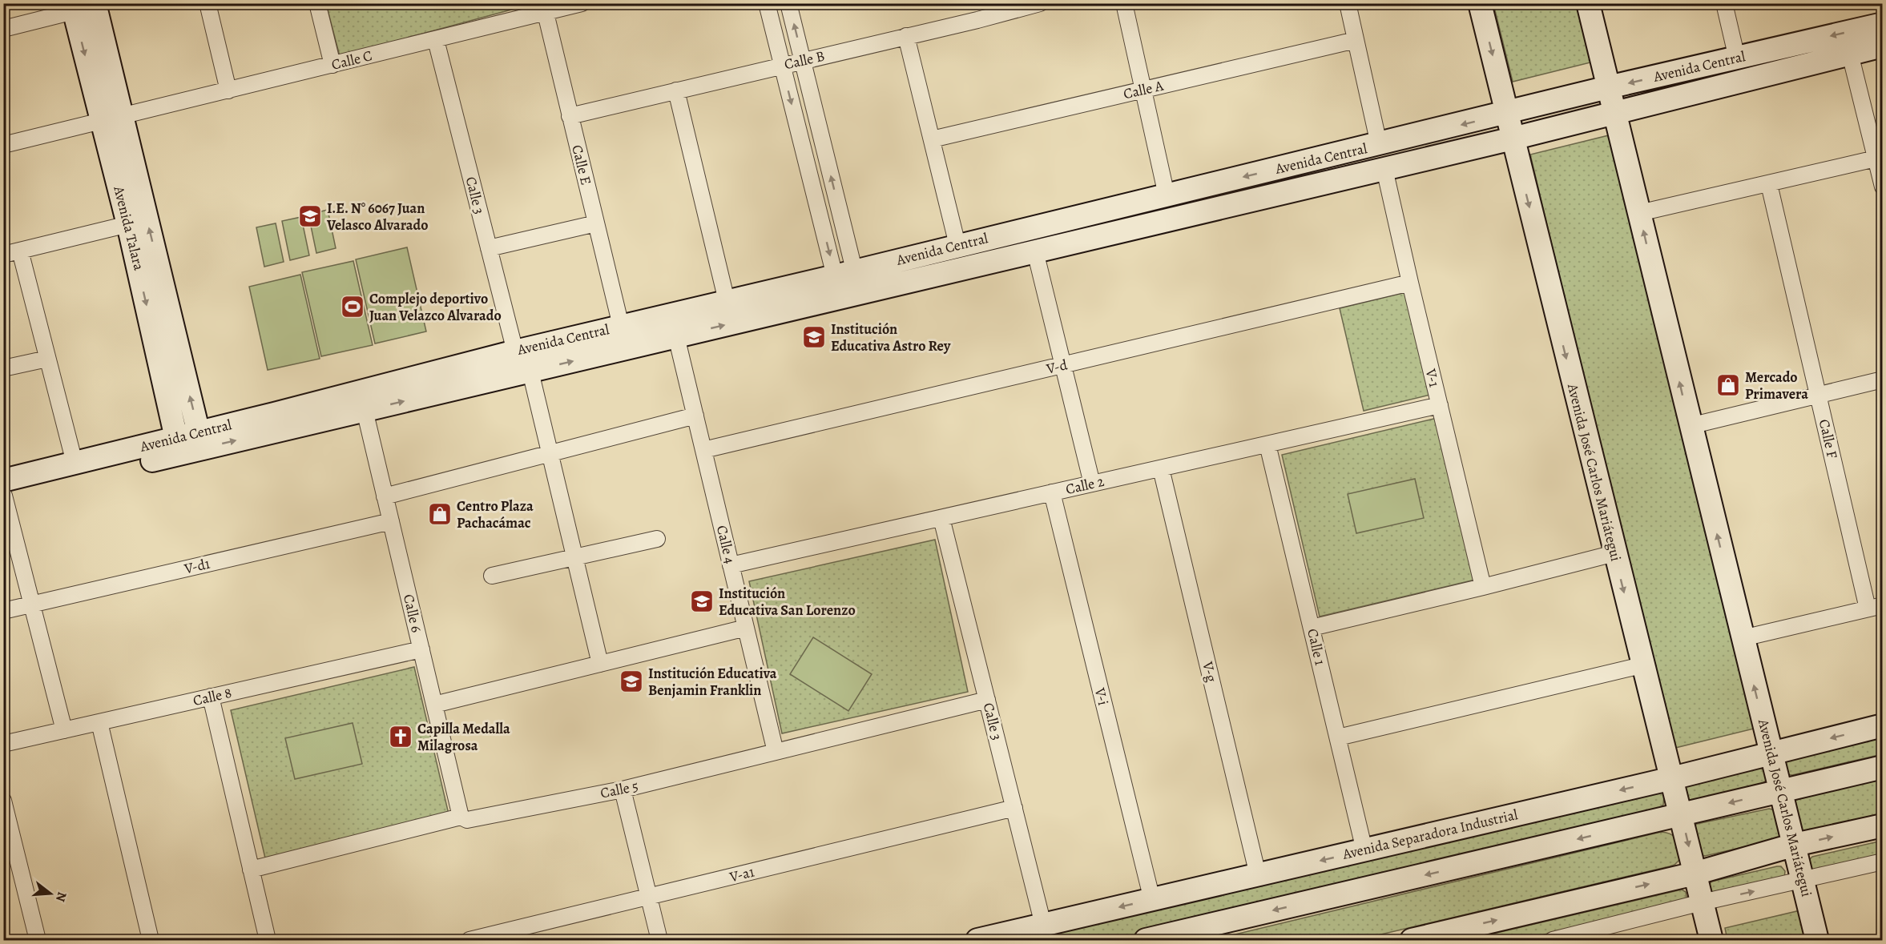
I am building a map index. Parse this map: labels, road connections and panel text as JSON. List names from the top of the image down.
{
  "streets": {
    "street": [
      "Calle C",
      "Calle B",
      "Avenida Central",
      "Calle A",
      "Calle E",
      "Calle 3",
      "Avenida Talara",
      "V-d",
      "V-1",
      "Calle F",
      "Avenida José Carlos Mariátegui",
      "Calle 2",
      "Calle 4",
      "V-d1",
      "Calle 6",
      "Calle 1",
      "V-g",
      "Calle 8",
      "V-i",
      "Calle 5",
      "Avenida Separadora Industrial",
      "V-a1"
    ]
  },
  "crossings": [
    ["Calle C", "Calle E"],
    ["Calle C", "Calle 3"],
    ["Calle C", "Avenida Talara"],
    ["Calle B", "Calle E"],
    ["Avenida Central", "Calle E"],
    ["Avenida Central", "Calle 3"],
    ["Avenida Central", "Avenida Talara"],
    ["Avenida Central", "V-1"],
    ["Avenida Central", "Avenida José Carlos Mariátegui"],
    ["Avenida Central", "Calle 4"],
    ["Avenida Central", "Calle 6"],
    ["Calle 3", "Calle 2"],
    ["Calle 3", "Calle 5"],
    ["Calle 3", "Avenida Separadora Industrial"],
    ["Calle 3", "V-a1"],
    ["V-d", "V-1"],
    ["V-d", "Calle 4"],
    ["V-1", "Calle 2"],
    ["Avenida José Carlos Mariátegui", "Avenida Separadora Industrial"],
    ["Calle 2", "Calle 4"],
    ["Calle 2", "Calle 1"],
    ["Calle 2", "V-g"],
    ["Calle 2", "V-i"],
    ["Calle 4", "Calle 5"],
    ["V-d1", "Calle 6"],
    ["Calle 6", "Calle 8"],
    ["Calle 6", "Calle 5"],
    ["Calle 1", "Avenida Separadora Industrial"],
    ["V-g", "Avenida Separadora Industrial"],
    ["V-i", "Avenida Separadora Industrial"]
  ],
  "places": {
    "school or university": [
      "I.E. N° 6067 Juan Velasco Alvarado",
      "Institución Educativa Astro Rey",
      "Institución Educativa San Lorenzo",
      "Institución Educativa Benjamin Franklin"
    ],
    "sports": ["Complejo deportivo Juan Velazco Alvarado"],
    "shop": ["Mercado Primavera", "Centro Plaza Pachacámac"],
    "church": ["Capilla Medalla Milagrosa"]
  },
  "north": "right"
}
